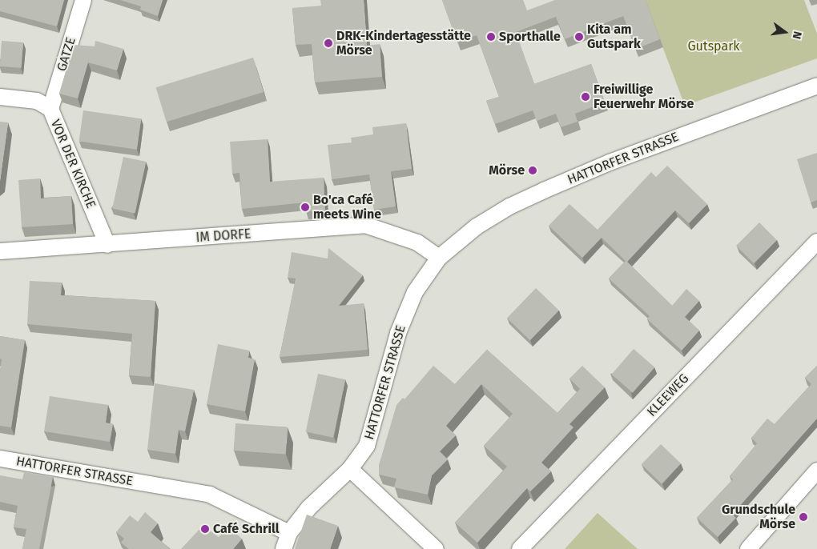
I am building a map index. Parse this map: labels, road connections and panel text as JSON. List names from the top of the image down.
{
  "streets": {
    "street": [
      "GATZE",
      "HATTORFER STRASSE",
      "VOR DER KIRCHE",
      "IM DORFE",
      "KLEEWEG"
    ]
  },
  "crossings": [
    ["GATZE", "VOR DER KIRCHE"],
    ["HATTORFER STRASSE", "IM DORFE"],
    ["VOR DER KIRCHE", "IM DORFE"]
  ],
  "parks": ["Gutspark"],
  "places": [
    "Sporthalle",
    "Kita am Gutspark",
    "DRK-Kindertagesstätte Mörse",
    "Freiwillige Feuerwehr Mörse",
    "Mörse",
    "Bo'ca Café meets Wine",
    "Grundschule Mörse",
    "Café Schrill"
  ],
  "north": "right"
}
